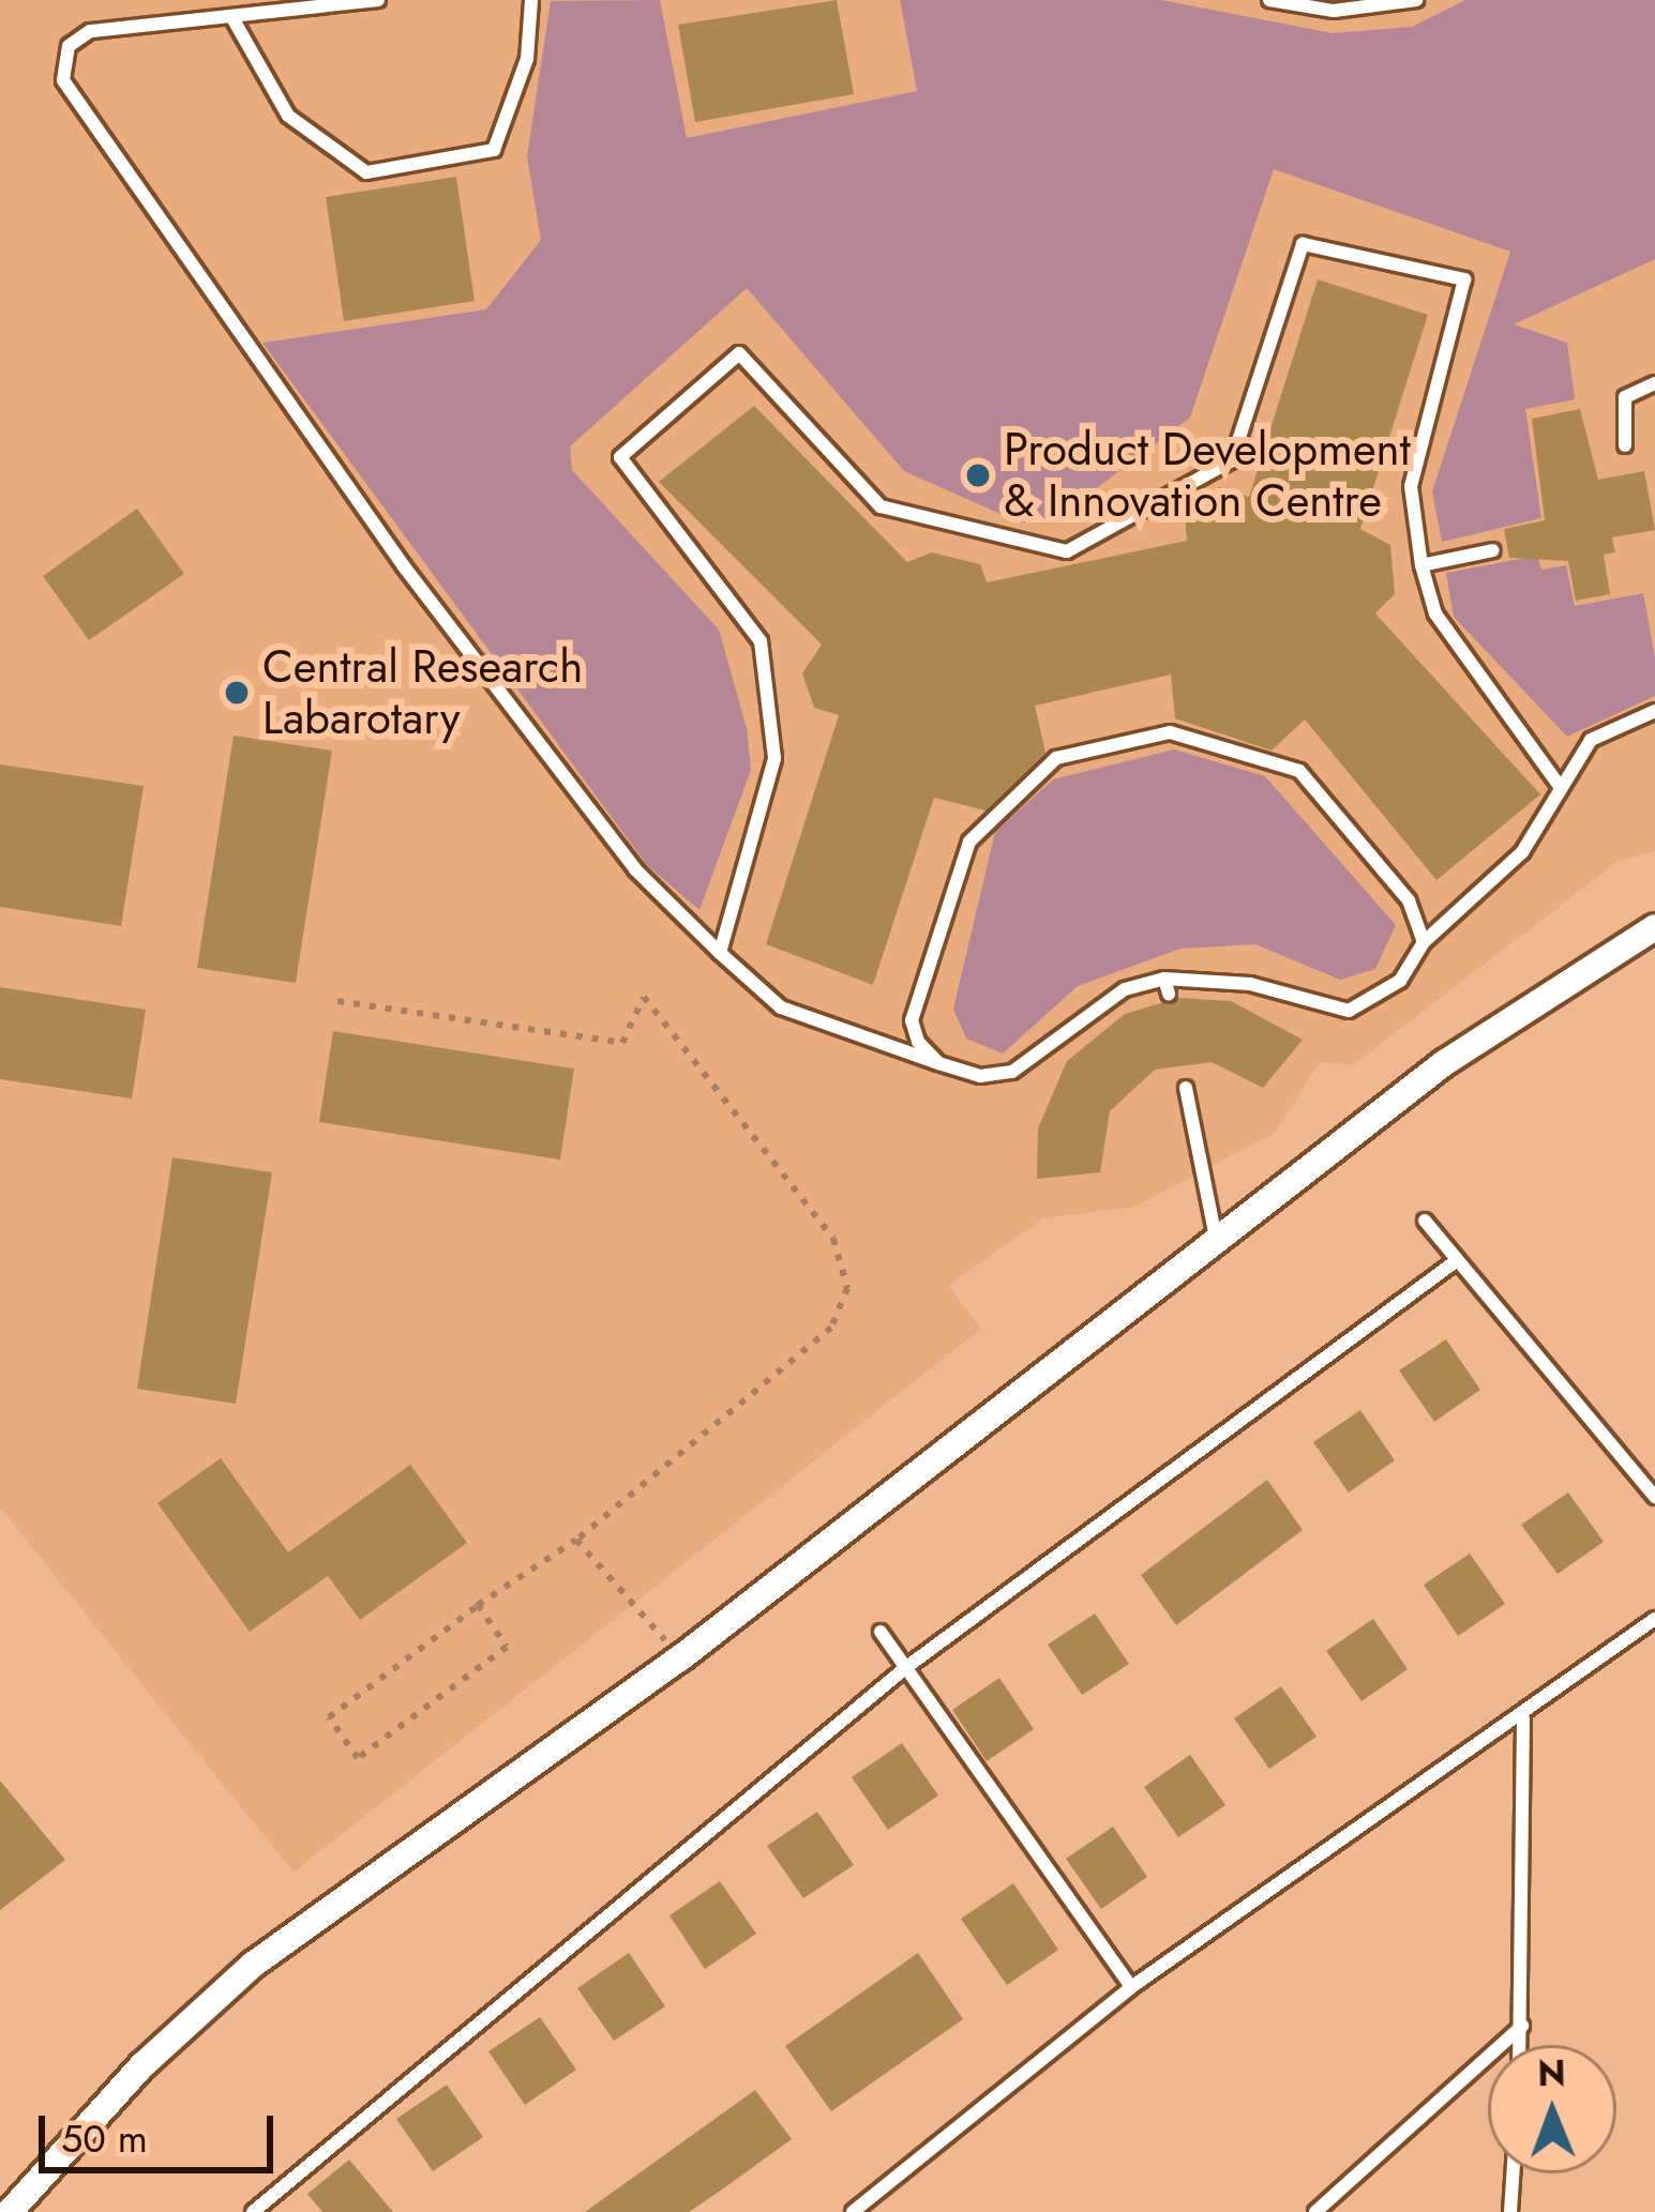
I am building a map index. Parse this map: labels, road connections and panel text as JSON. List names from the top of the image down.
{
  "places": ["Product Development & Innovation Centre", "Central Research Labarotary"],
  "scale_bar": "50 m",
  "north": "top"
}
